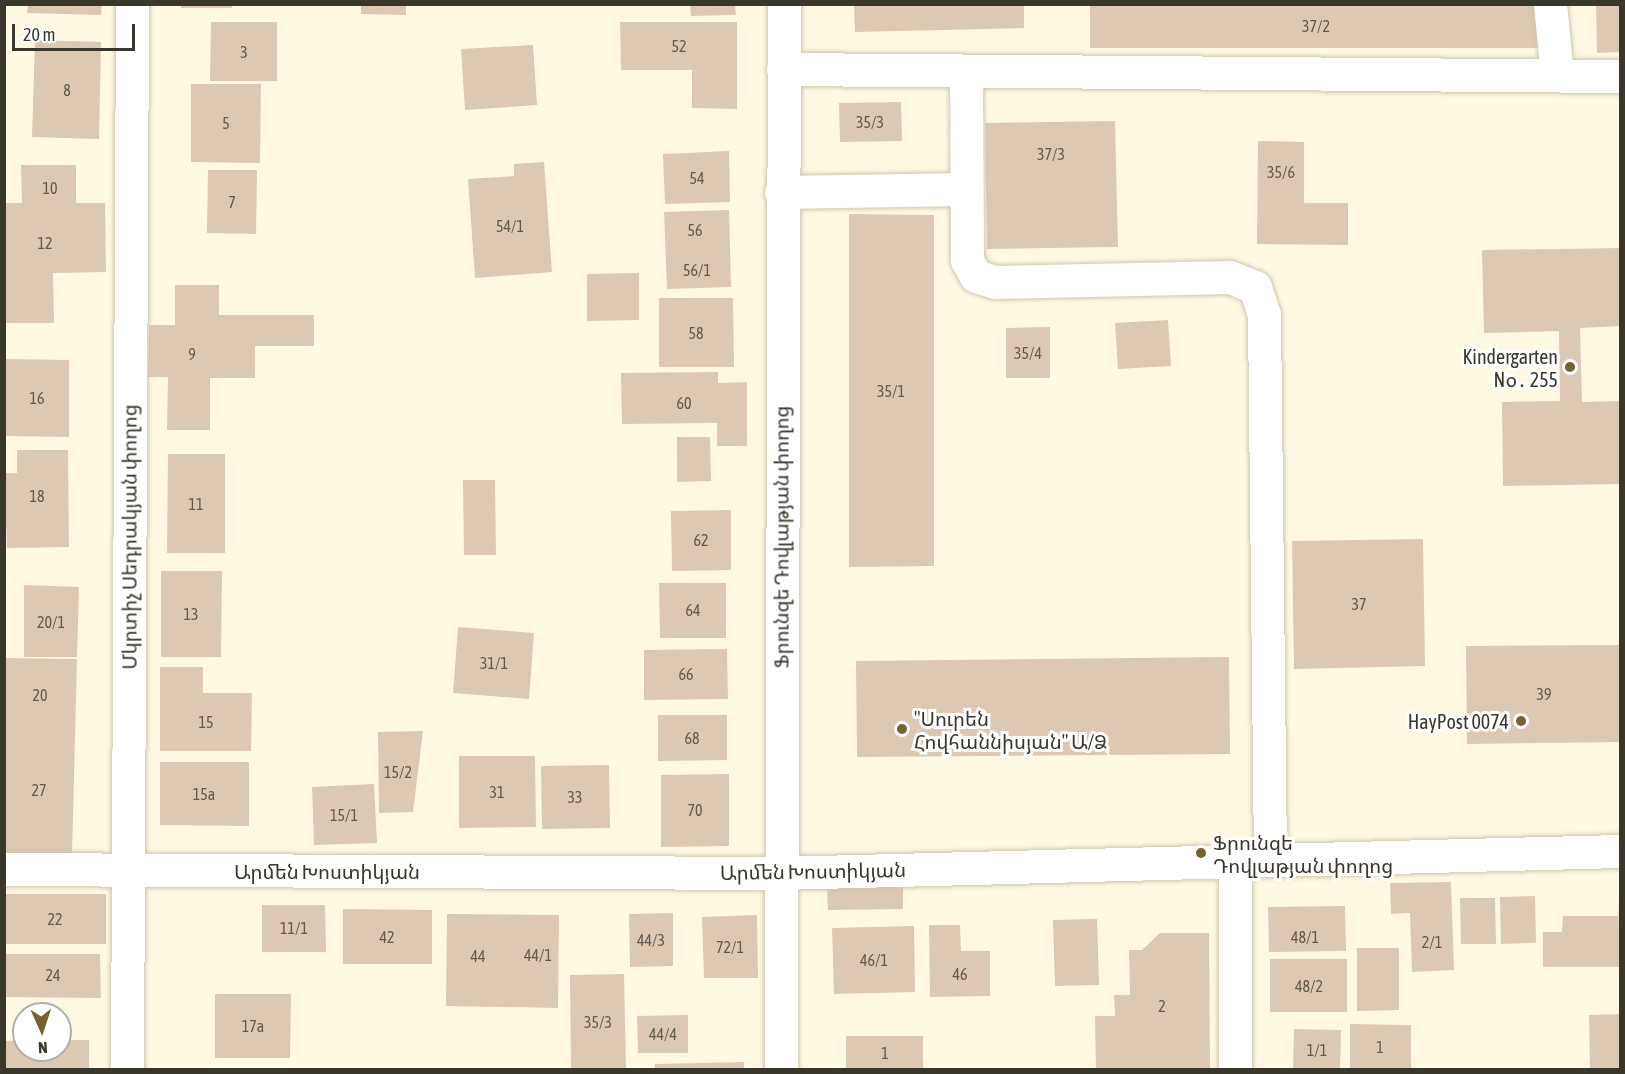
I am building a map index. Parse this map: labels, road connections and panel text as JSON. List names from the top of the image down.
{
  "streets": {
    "street": ["Մկրտիչ Սեդրակյան փողոց", "Ֆրունզե Դովլաթյան փողոց", "Արմեն Խոստիկյան"]
  },
  "crossings": [
    ["Մկրտիչ Սեդրակյան փողոց", "Արմեն Խոստիկյան"],
    ["Ֆրունզե Դովլաթյան փողոց", "Արմեն Խոստիկյան"]
  ],
  "places": [
    "Kindergarten Nօ․ 255",
    "HayPost 0074",
    "\"Սուրեն Հովհաննիսյան\" Ա/Ձ",
    "Ֆրունզե Դովլաթյան փողոց"
  ],
  "house_numbers": [
    "37/2",
    "52",
    "3",
    "8",
    "35/3",
    "5",
    "37/3",
    "35/6",
    "54",
    "10",
    "7",
    "54/1",
    "56",
    "12",
    "56/1",
    "58",
    "35/4",
    "9",
    "35/1",
    "16",
    "60",
    "18",
    "11",
    "62",
    "37",
    "64",
    "13",
    "20/1",
    "31/1",
    "66",
    "39",
    "20",
    "15",
    "68",
    "15/2",
    "27",
    "31",
    "15a",
    "33",
    "70",
    "15/1",
    "22",
    "11/1",
    "42",
    "48/1",
    "44/3",
    "2/1",
    "72/1",
    "44/1",
    "44",
    "46/1",
    "46",
    "24",
    "48/2",
    "2",
    "35/3",
    "17a",
    "44/4",
    "1",
    "1/1",
    "1"
  ],
  "scale_bar": "20 m",
  "north": "bottom"
}
